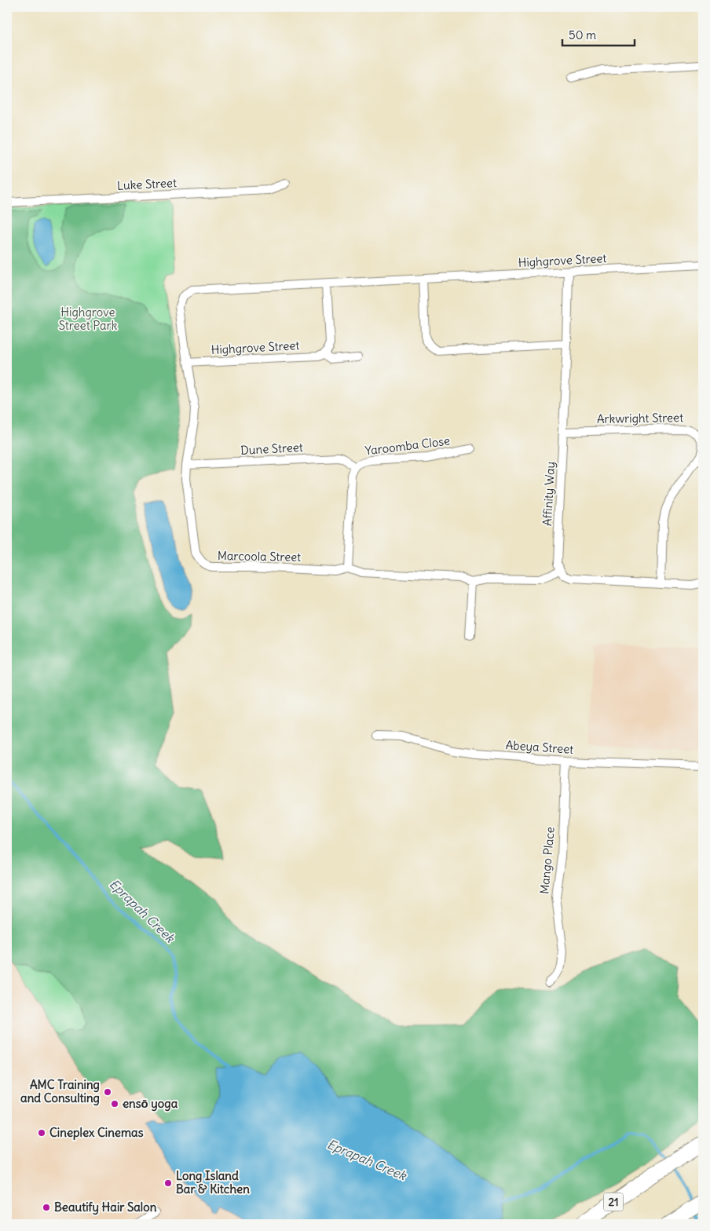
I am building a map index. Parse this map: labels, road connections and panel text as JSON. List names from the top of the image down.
{
  "streets": {
    "highway": ["21"],
    "street": [
      "Luke Street",
      "Highgrove Street",
      "Arkwright Street",
      "Yaroomba Close",
      "Dune Street",
      "Affinity Way",
      "Marcoola Street",
      "Abeya Street",
      "Mango Place"
    ]
  },
  "crossings": [
    ["Highgrove Street", "Affinity Way"],
    ["Highgrove Street", "Marcoola Street"],
    ["Arkwright Street", "Affinity Way"],
    ["Yaroomba Close", "Dune Street"],
    ["Yaroomba Close", "Marcoola Street"],
    ["Dune Street", "Marcoola Street"],
    ["Affinity Way", "Marcoola Street"],
    ["Abeya Street", "Mango Place"]
  ],
  "water": ["Eprapah Creek"],
  "parks": ["Highgrove Street Park"],
  "places": [
    "AMC Training and Consulting",
    "ensō yoga",
    "Cineplex Cinemas",
    "Long Island Bar & Kitchen",
    "Beautify Hair Salon"
  ],
  "scale_bar": "50 m"
}
